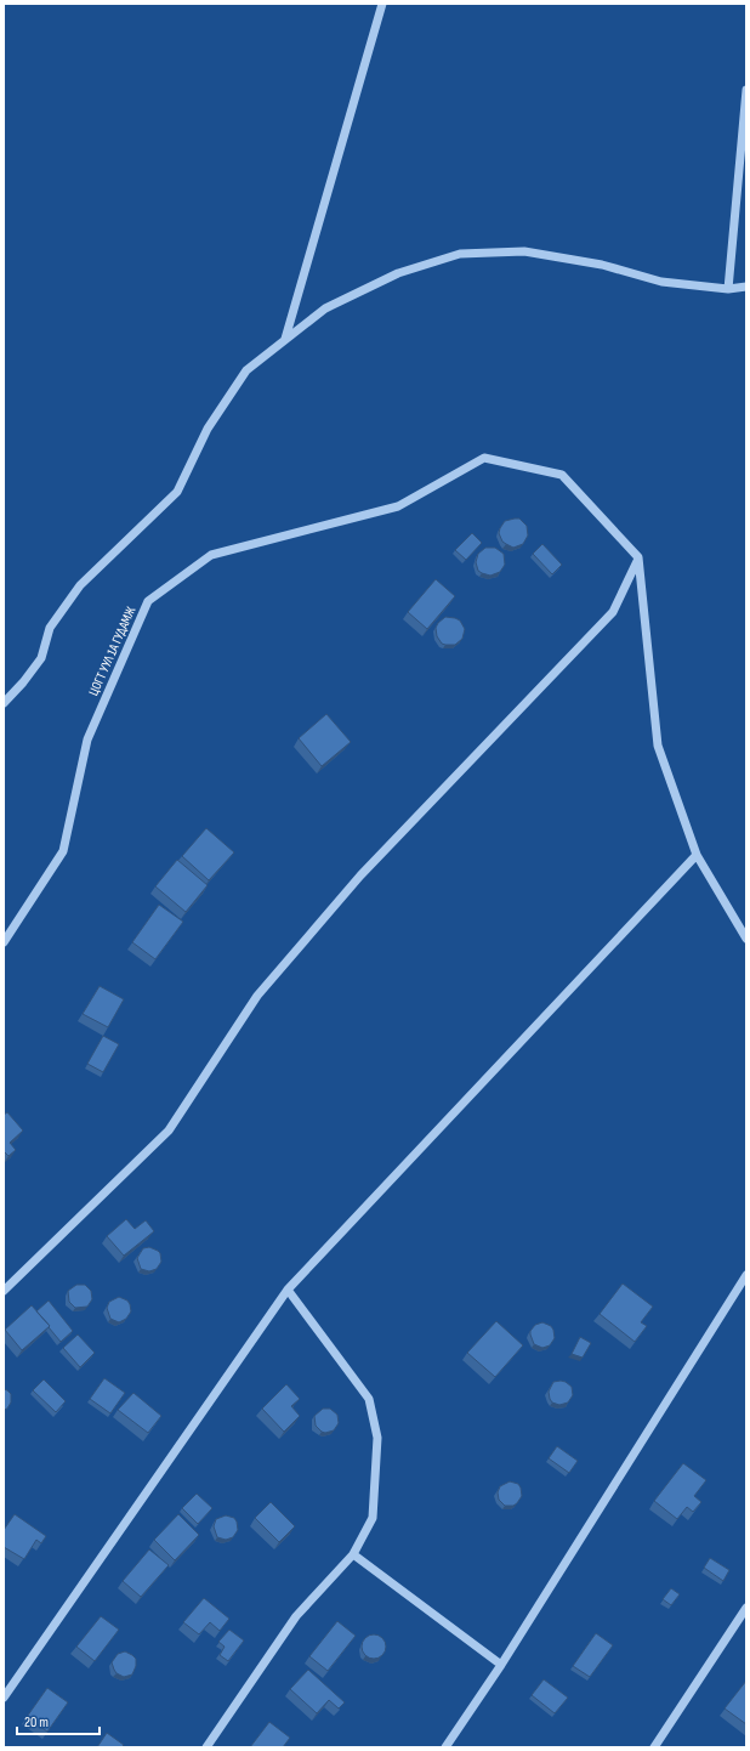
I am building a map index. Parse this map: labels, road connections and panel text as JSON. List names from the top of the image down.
{
  "streets": {
    "street": ["ЦОГТ УУЛ 1А ГУДАМЖ"]
  },
  "scale_bar": "20 m"
}
